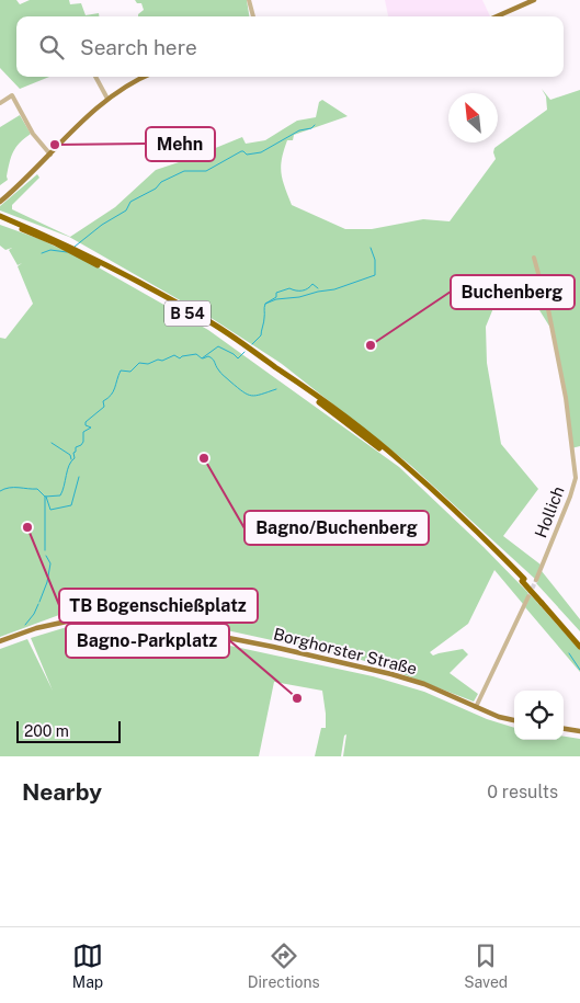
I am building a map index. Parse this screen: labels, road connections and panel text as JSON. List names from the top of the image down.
{
  "streets": {
    "highway": ["B 54"],
    "main road": ["Borghorster Straße"],
    "street": ["Hollich"]
  },
  "places": [
    "Mehn",
    "Buchenberg",
    "Bagno/Buchenberg",
    "TB Bogenschießplatz",
    "Bagno-Parkplatz"
  ],
  "scale_bar": "200 m",
  "north": "top left",
  "page": {
    "search": "Search here",
    "scale": "200 m",
    "heading": ["Nearby", "0 results"],
    "nav": ["Map", "Directions", "Saved"]
  }
}
